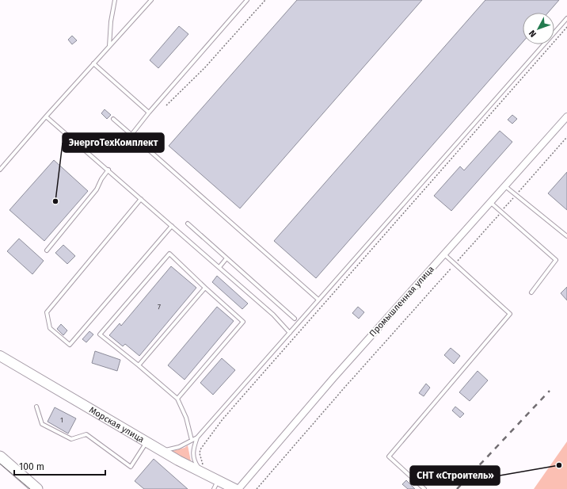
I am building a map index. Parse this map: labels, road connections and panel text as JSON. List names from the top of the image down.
{
  "streets": {
    "street": ["Промышленная улица", "Морская улица"]
  },
  "places": ["ЭнергоТехКомплект", "СНТ «Строитель»"],
  "house_numbers": ["7", "1"],
  "scale_bar": "100 m",
  "north": "bottom left"
}
